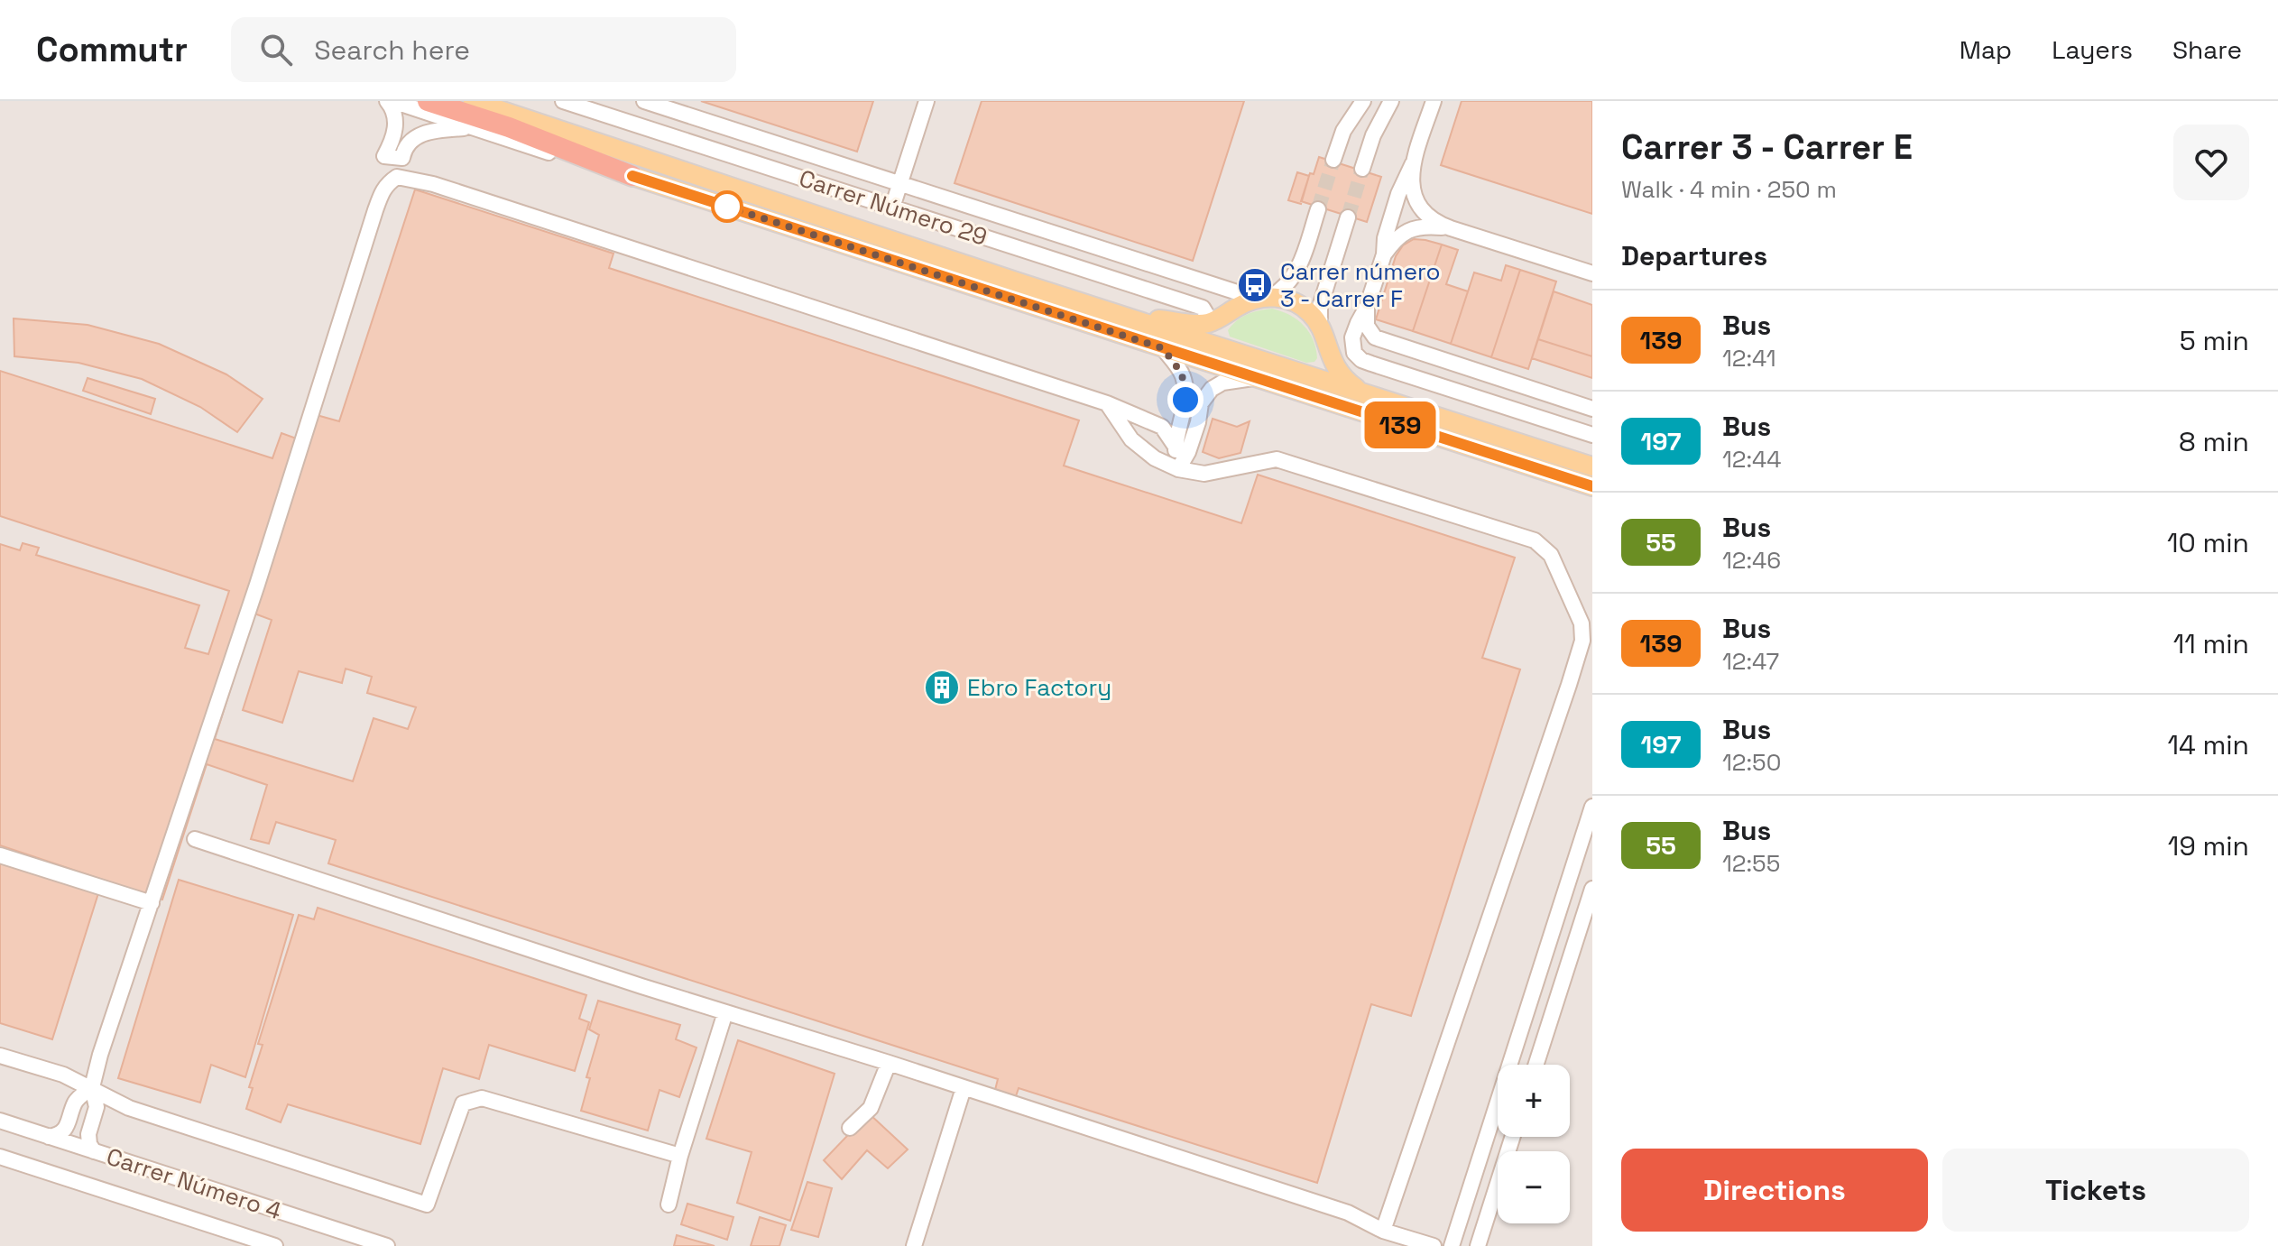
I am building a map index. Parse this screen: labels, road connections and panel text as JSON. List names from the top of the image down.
{
  "streets": {
    "street": ["Carrer Número 29", "Carrer Número 4"]
  },
  "places": {
    "bus stop": ["Carrer número 3 - Carrer F"],
    "building": ["Ebro Factory"]
  },
  "lines": ["bus line 139"],
  "page": {
    "header": "Commutr",
    "search": "Search here",
    "nav": ["Map", "Layers", "Share"],
    "on_map": "139",
    "heading": [
      ["Carrer 3 - Carrer E", "Walk · 4 min · 250 m"],
      "Departures"
    ],
    "list": [
      {
        "mark": "139",
        "name": "Bus",
        "note": "12:41",
        "value": "5 min"
      },
      {
        "mark": "197",
        "name": "Bus",
        "note": "12:44",
        "value": "8 min"
      },
      {
        "mark": "55",
        "name": "Bus",
        "note": "12:46",
        "value": "10 min"
      },
      {
        "mark": "139",
        "name": "Bus",
        "note": "12:47",
        "value": "11 min"
      },
      {
        "mark": "197",
        "name": "Bus",
        "note": "12:50",
        "value": "14 min"
      },
      {
        "mark": "55",
        "name": "Bus",
        "note": "12:55",
        "value": "19 min"
      }
    ],
    "map_buttons": ["+", "−"],
    "buttons": ["Directions", "Tickets"]
  }
}
